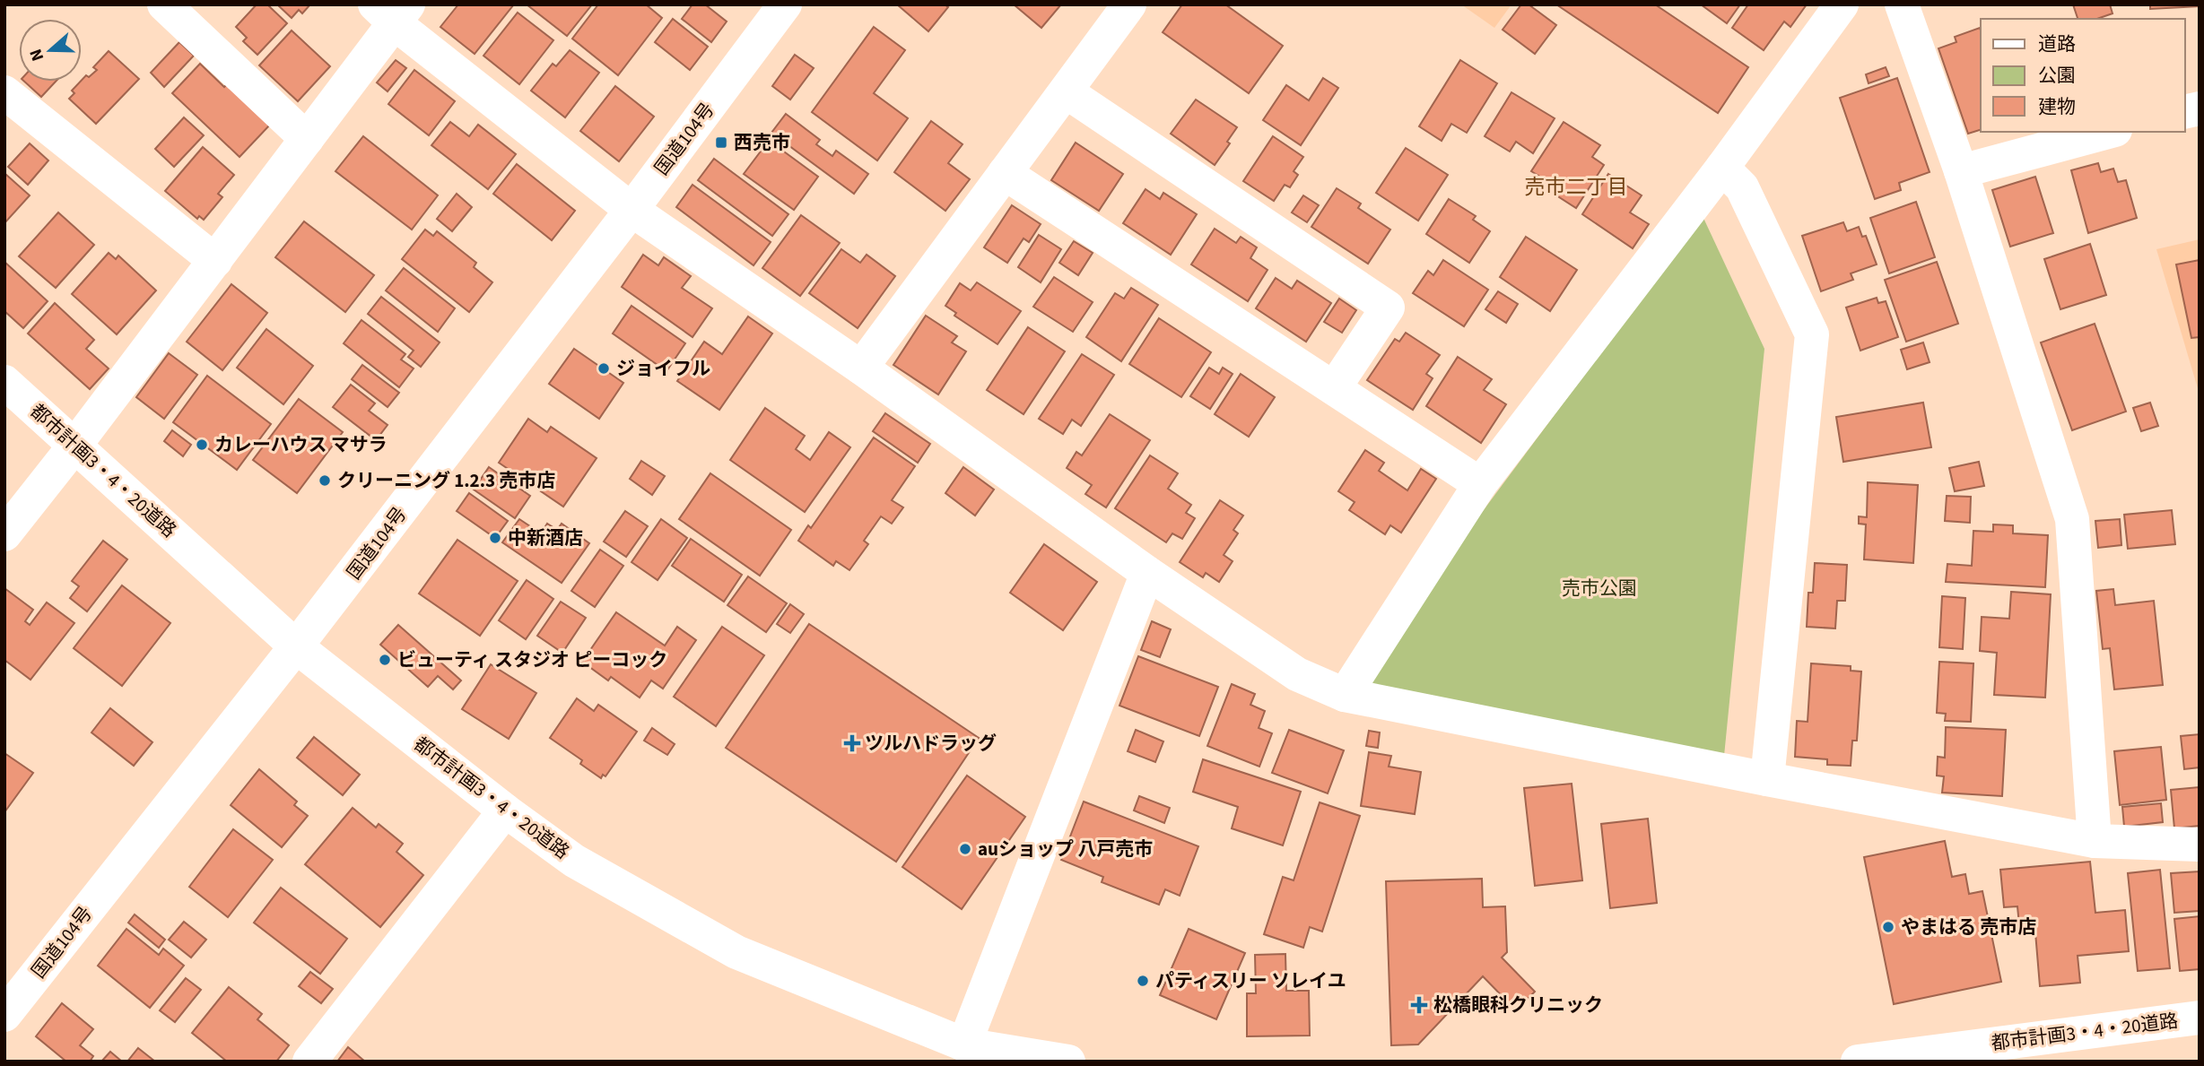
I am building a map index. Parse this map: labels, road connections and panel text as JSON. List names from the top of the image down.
{
  "streets": {
    "main road": ["国道104号", "都市計画3・4・20道路"]
  },
  "crossings": [
    ["国道104号", "都市計画3・4・20道路"]
  ],
  "districts": ["売市二丁目"],
  "parks": ["売市公園"],
  "places": {
    "transit": ["西売市"],
    "other": [
      "ジョイフル",
      "カレーハウス マサラ",
      "クリーニング 1.2.3 売市店",
      "中新酒店",
      "ビューティ スタジオ ピーコック",
      "auショップ 八戸売市",
      "やまはる 売市店",
      "パティスリー ソレイユ"
    ],
    "health": ["ツルハドラッグ", "松橋眼科クリニック"]
  },
  "legend": ["道路", "公園", "建物"],
  "north": "left"
}
